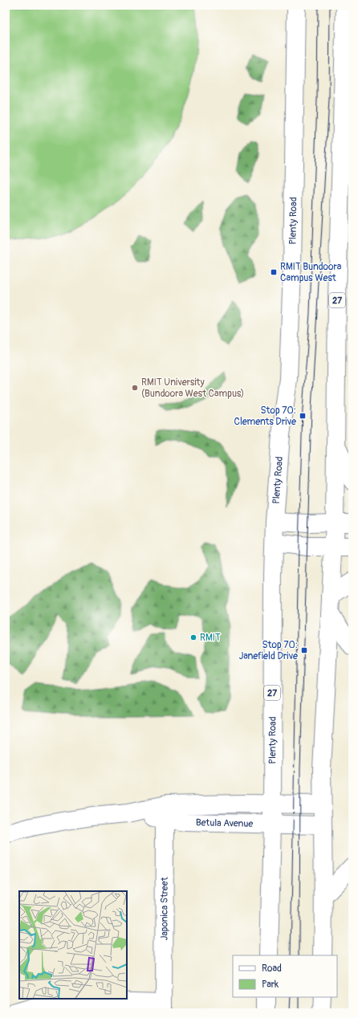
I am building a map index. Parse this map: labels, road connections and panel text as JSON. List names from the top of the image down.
{
  "streets": {
    "main road": [
      "Plenty Road",
      "27",
      "Betula Avenue",
      "Japonica Street"
    ]
  },
  "crossings": [
    ["Plenty Road", "Betula Avenue"],
    ["Betula Avenue", "Japonica Street"]
  ],
  "places": {
    "transit": ["RMIT Bundoora Campus West", "Stop 70: Clements Drive", "Stop 70: Janefield Drive"],
    "other": ["RMIT University (Bundoora West Campus)", "RMIT"]
  },
  "legend": ["Road", "Park"]
}
